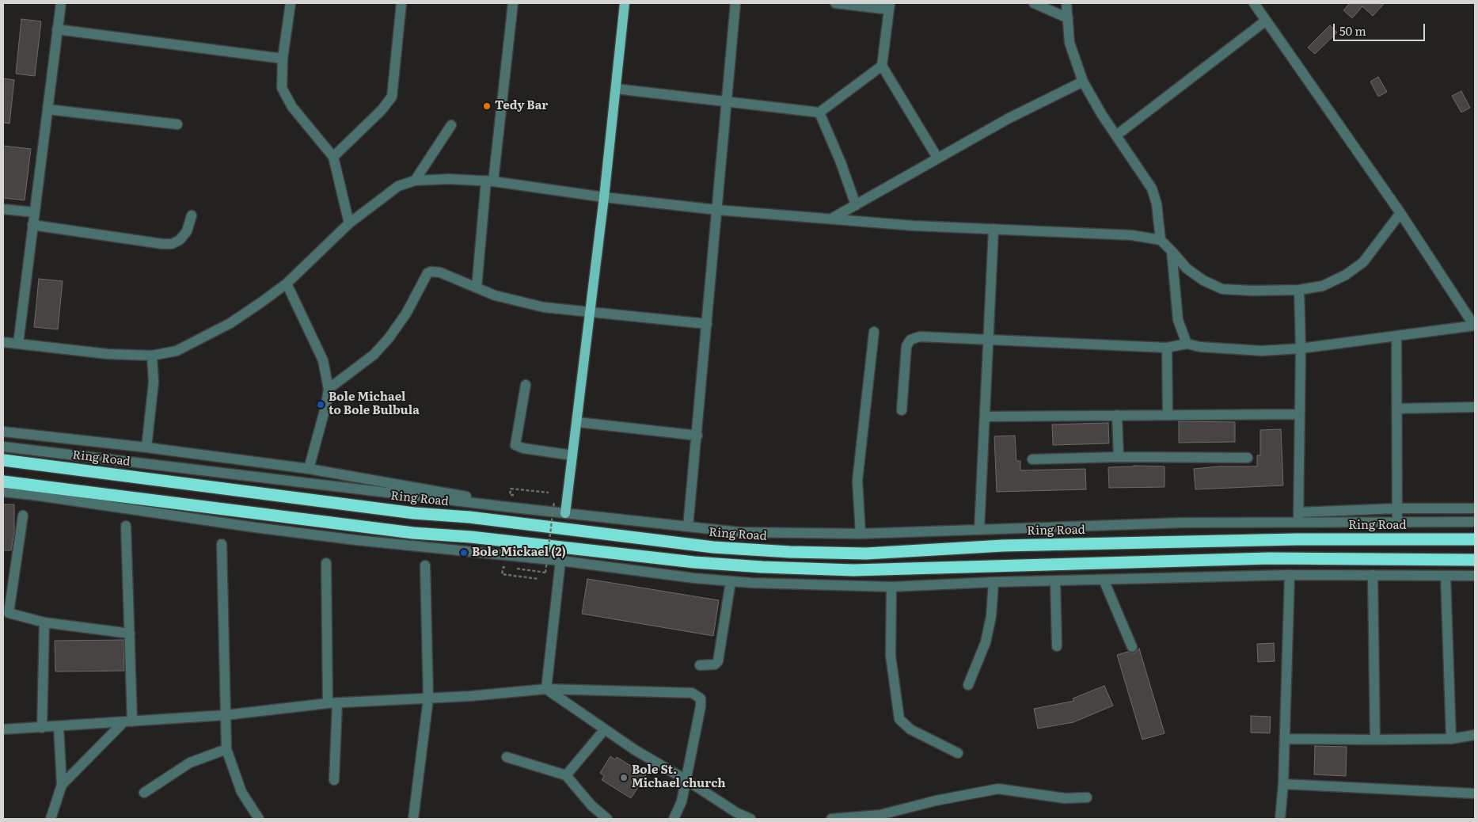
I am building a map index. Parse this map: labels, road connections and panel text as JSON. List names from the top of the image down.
{
  "streets": {
    "highway": ["Ring Road"]
  },
  "places": [
    "Tedy Bar",
    "Bole Michael to Bole Bulbula",
    "Bole Mickael (2)",
    "Bole St. Michael church"
  ],
  "scale_bar": "50 m"
}
